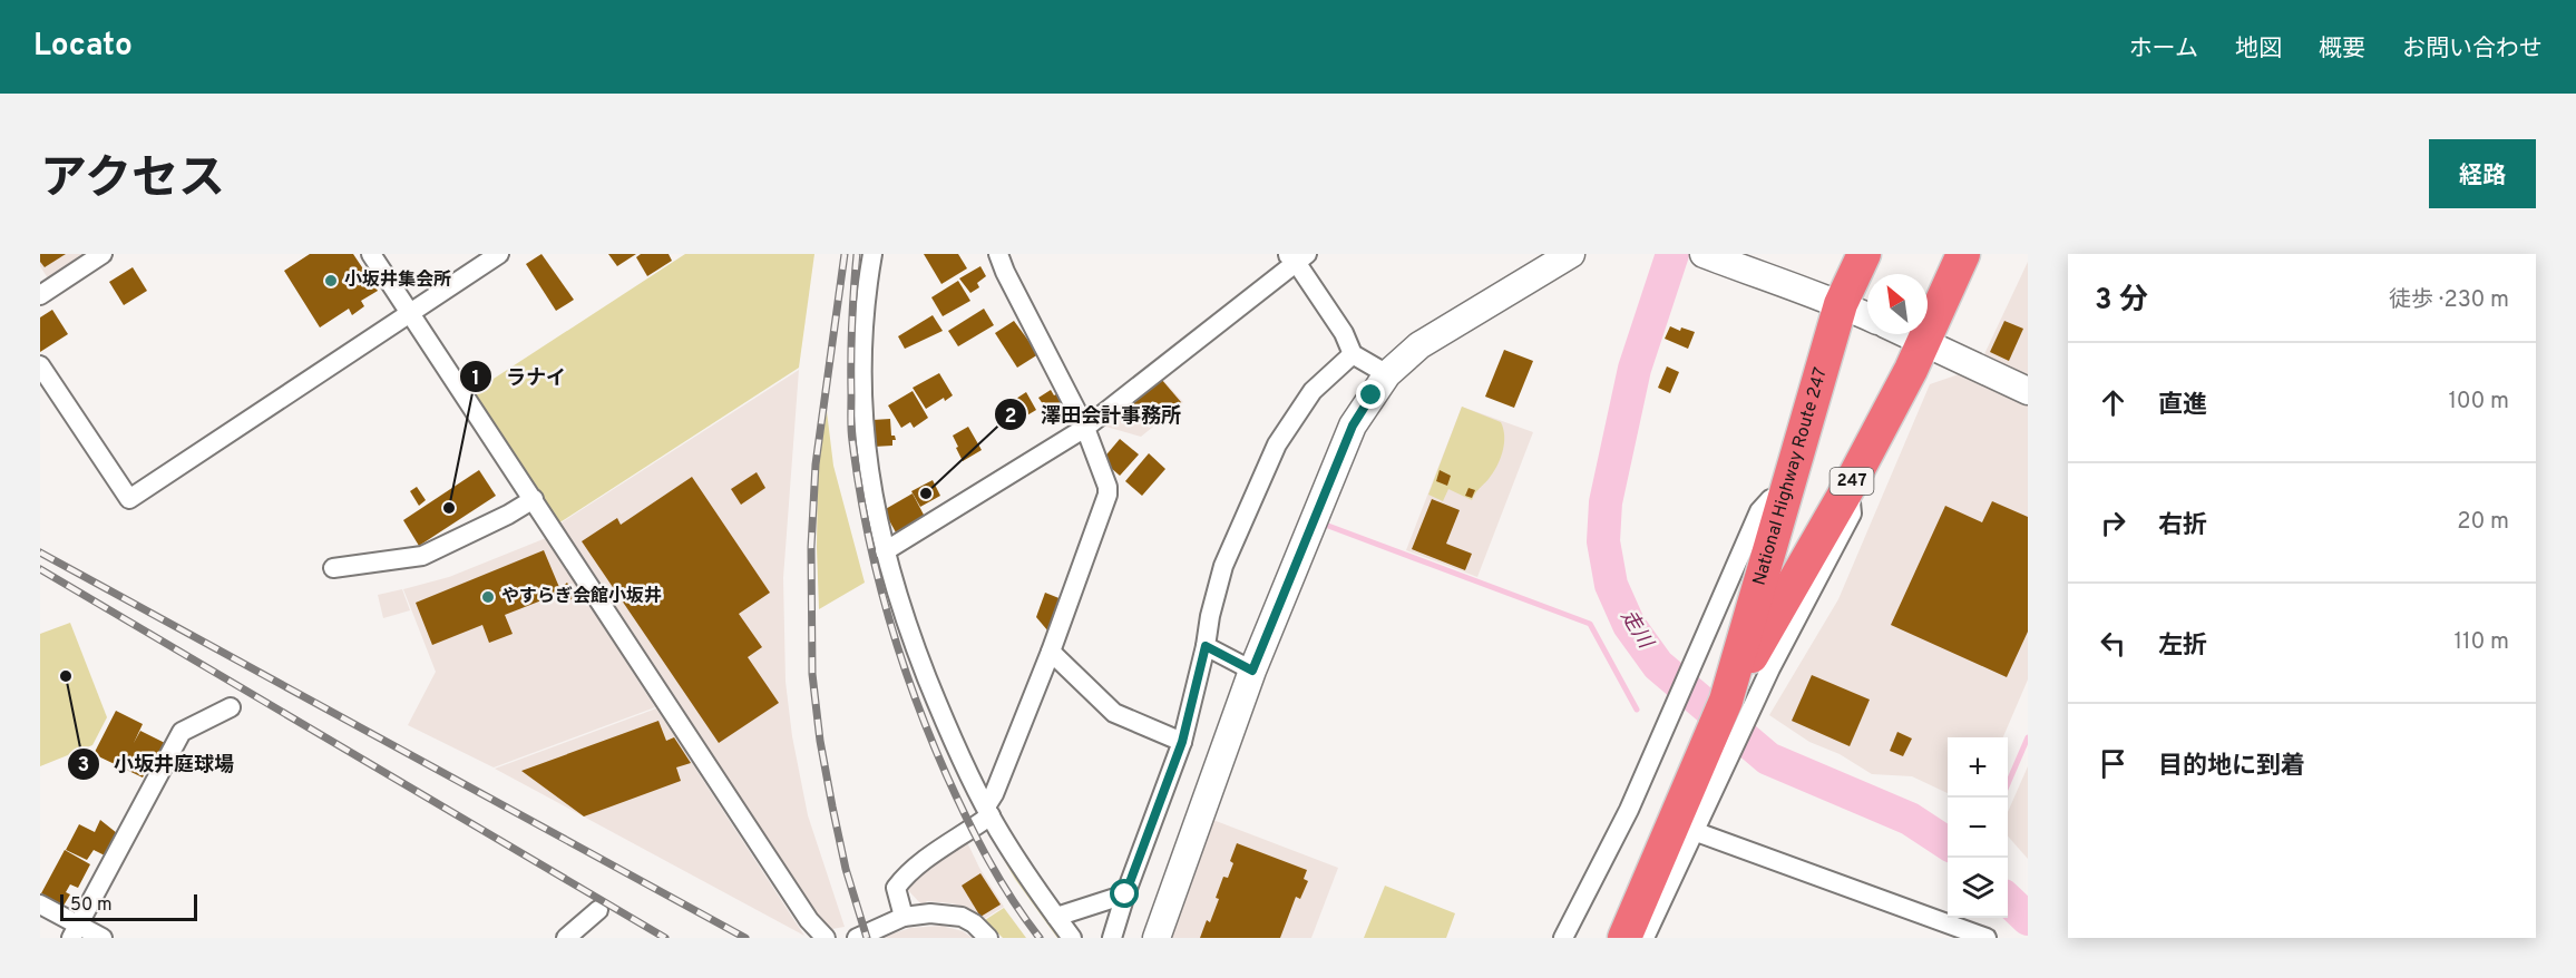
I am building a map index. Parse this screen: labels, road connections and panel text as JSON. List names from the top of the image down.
{
  "streets": {
    "highway": ["National Highway Route 247", "247"]
  },
  "water": ["走川"],
  "places": [
    "小坂井集会所",
    "澤田会計事務所",
    "ラナイ",
    "やすらぎ会館小坂井",
    "小坂井庭球場"
  ],
  "scale_bar": "50 m",
  "north": "top left",
  "page": {
    "header": "Locato",
    "nav": [
      "ホーム",
      "地図",
      "概要",
      "お問い合わせ"
    ],
    "title": "アクセス",
    "buttons": "経路",
    "heading": ["3 分", "徒歩 · 230 m"],
    "list": [
      ["直進", "100 m"],
      ["右折", "20 m"],
      ["左折", "110 m"],
      "目的地に到着"
    ],
    "map_buttons": ["+", "−"],
    "scale": "50 m"
  }
}
